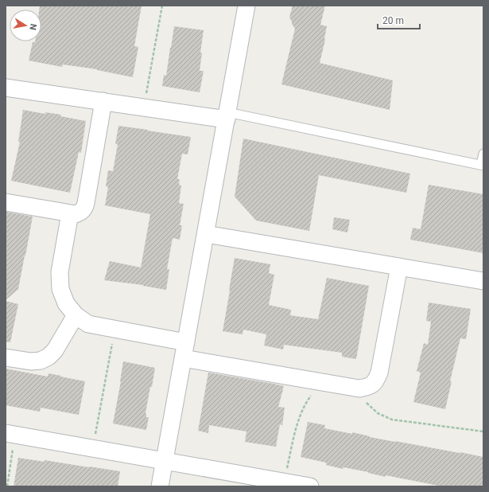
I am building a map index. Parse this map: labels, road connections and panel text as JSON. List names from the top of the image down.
{
  "scale_bar": "20 m",
  "north": "right"
}
